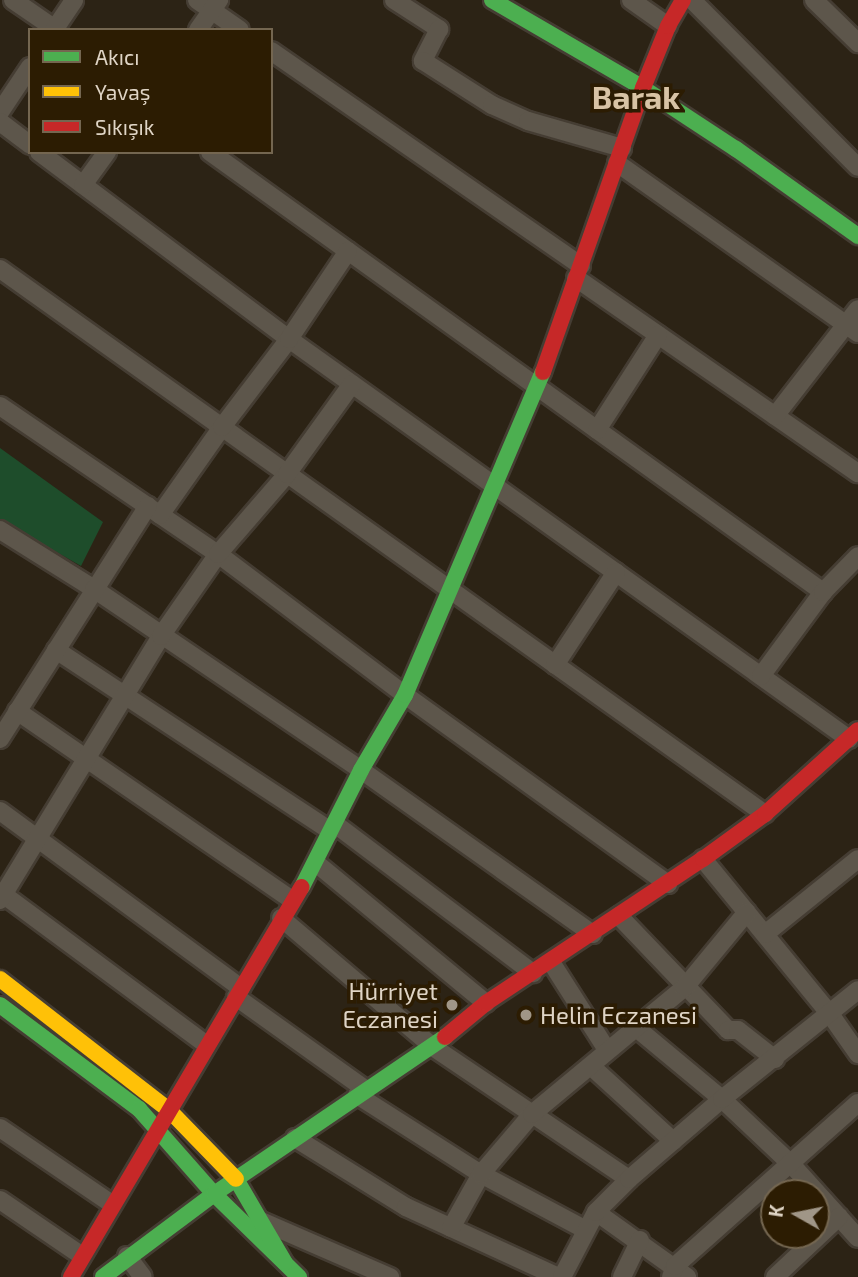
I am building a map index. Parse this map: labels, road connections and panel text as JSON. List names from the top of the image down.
{
  "districts": ["Barak"],
  "places": ["Hürriyet Eczanesi", "Helin Eczanesi"],
  "legend": ["Akıcı", "Yavaş", "Sıkışık"],
  "north": "left"
}
